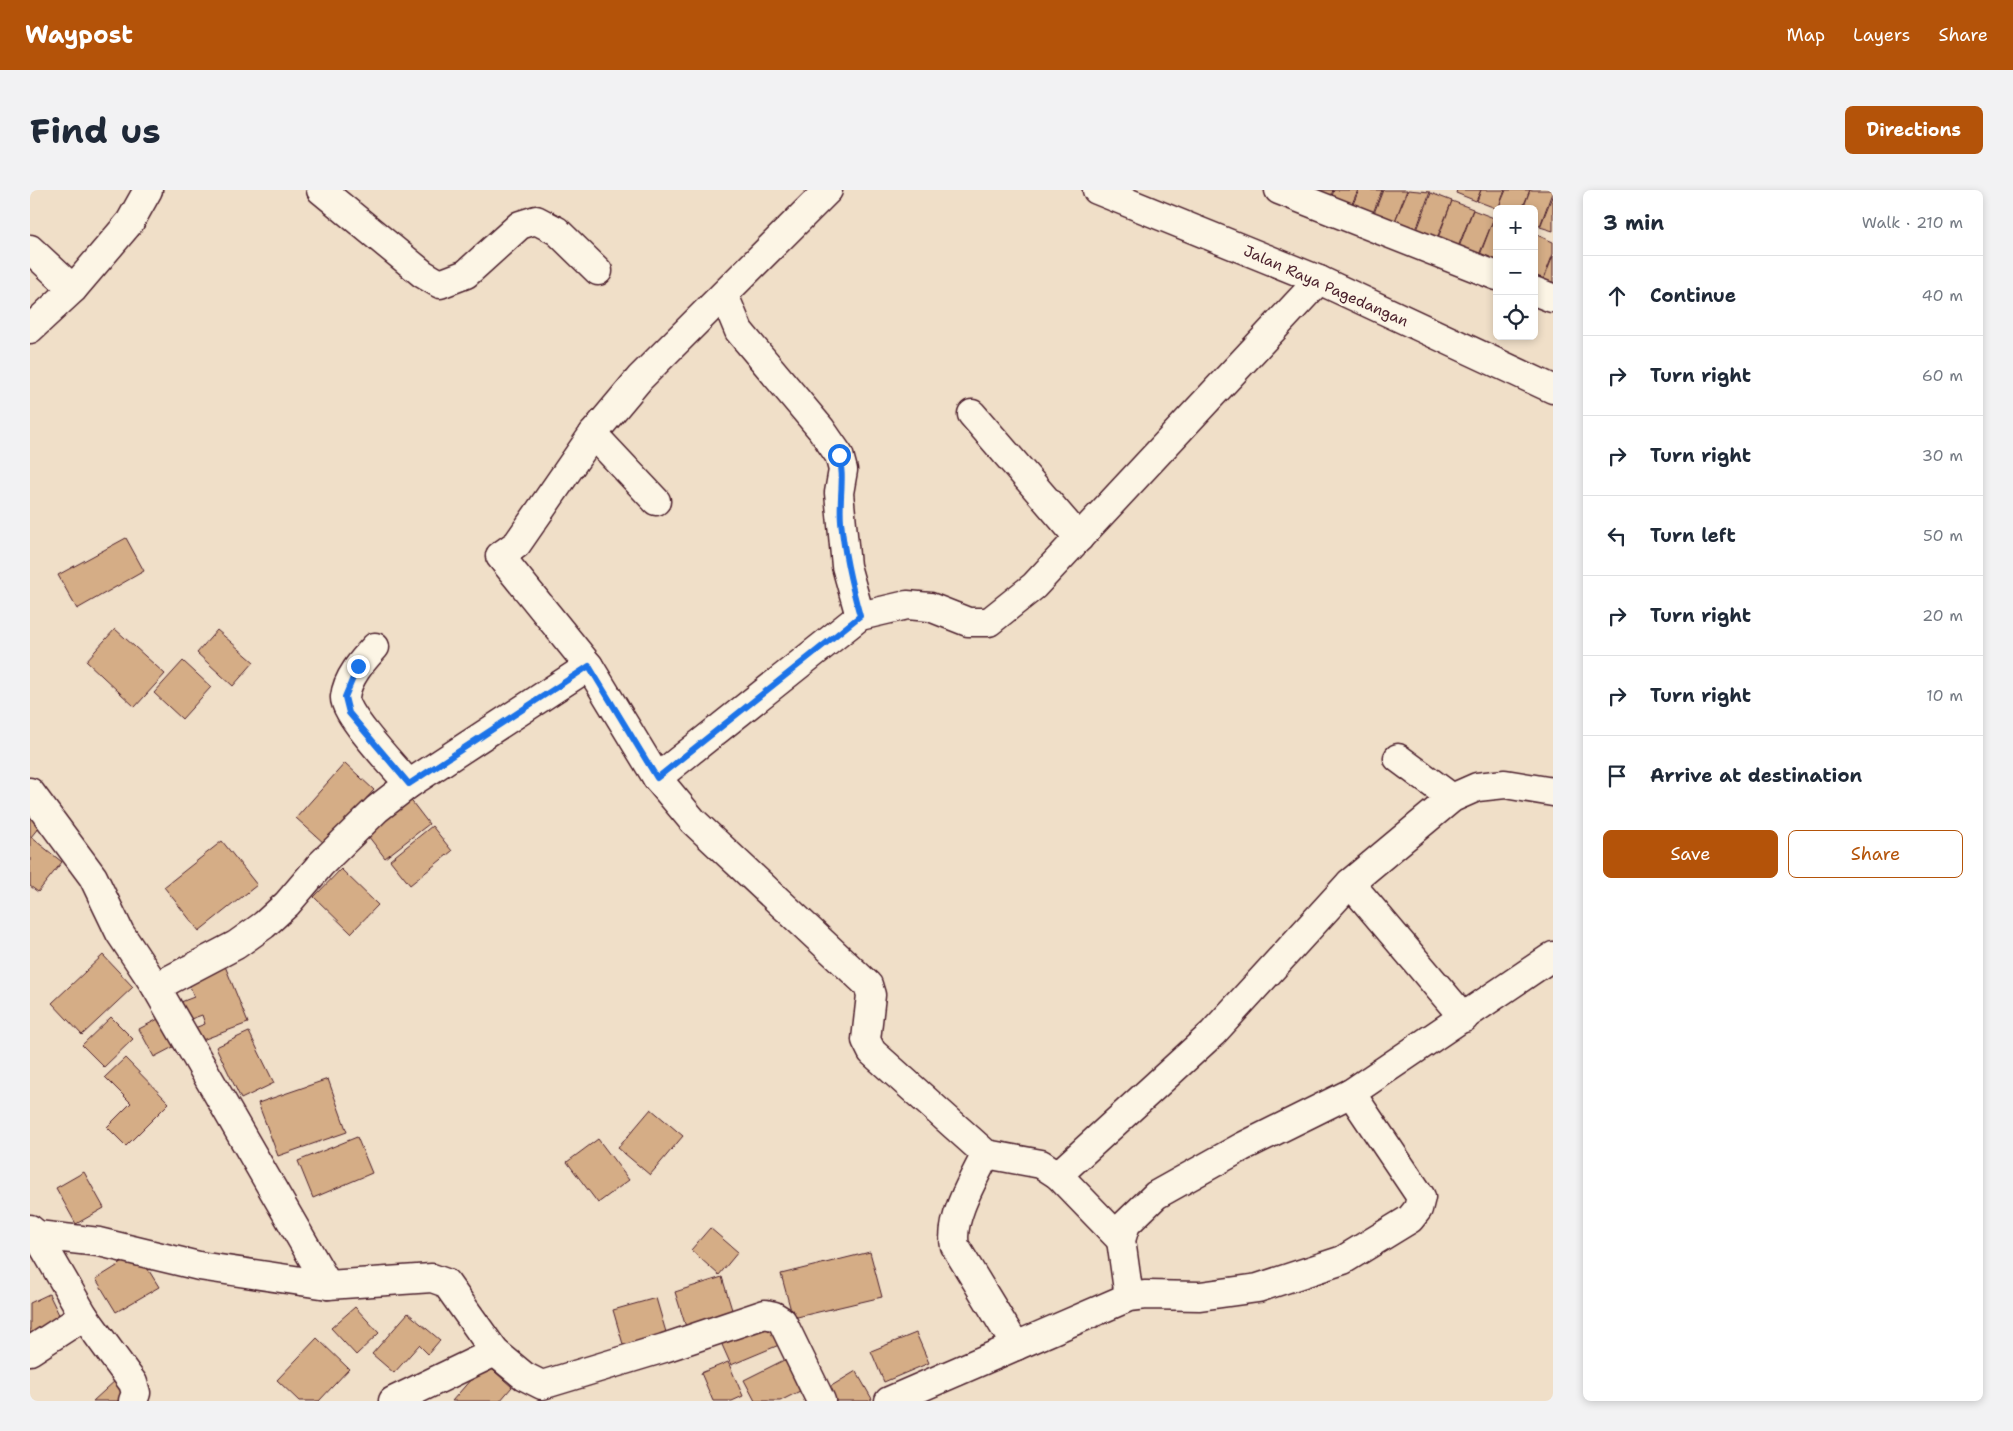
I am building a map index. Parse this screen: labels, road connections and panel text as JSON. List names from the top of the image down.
{
  "streets": {
    "street": ["Jalan Raya Pagedangan"]
  },
  "page": {
    "header": "Waypost",
    "nav": ["Map", "Layers", "Share"],
    "buttons": [
      "Directions",
      ["Save", "Share"]
    ],
    "title": "Find us",
    "heading": ["3 min", "Walk · 210 m"],
    "map_buttons": ["+", "−"],
    "list": [
      ["Continue", "40 m"],
      ["Turn right", "60 m"],
      ["Turn right", "30 m"],
      ["Turn left", "50 m"],
      ["Turn right", "20 m"],
      ["Turn right", "10 m"],
      "Arrive at destination"
    ]
  }
}
